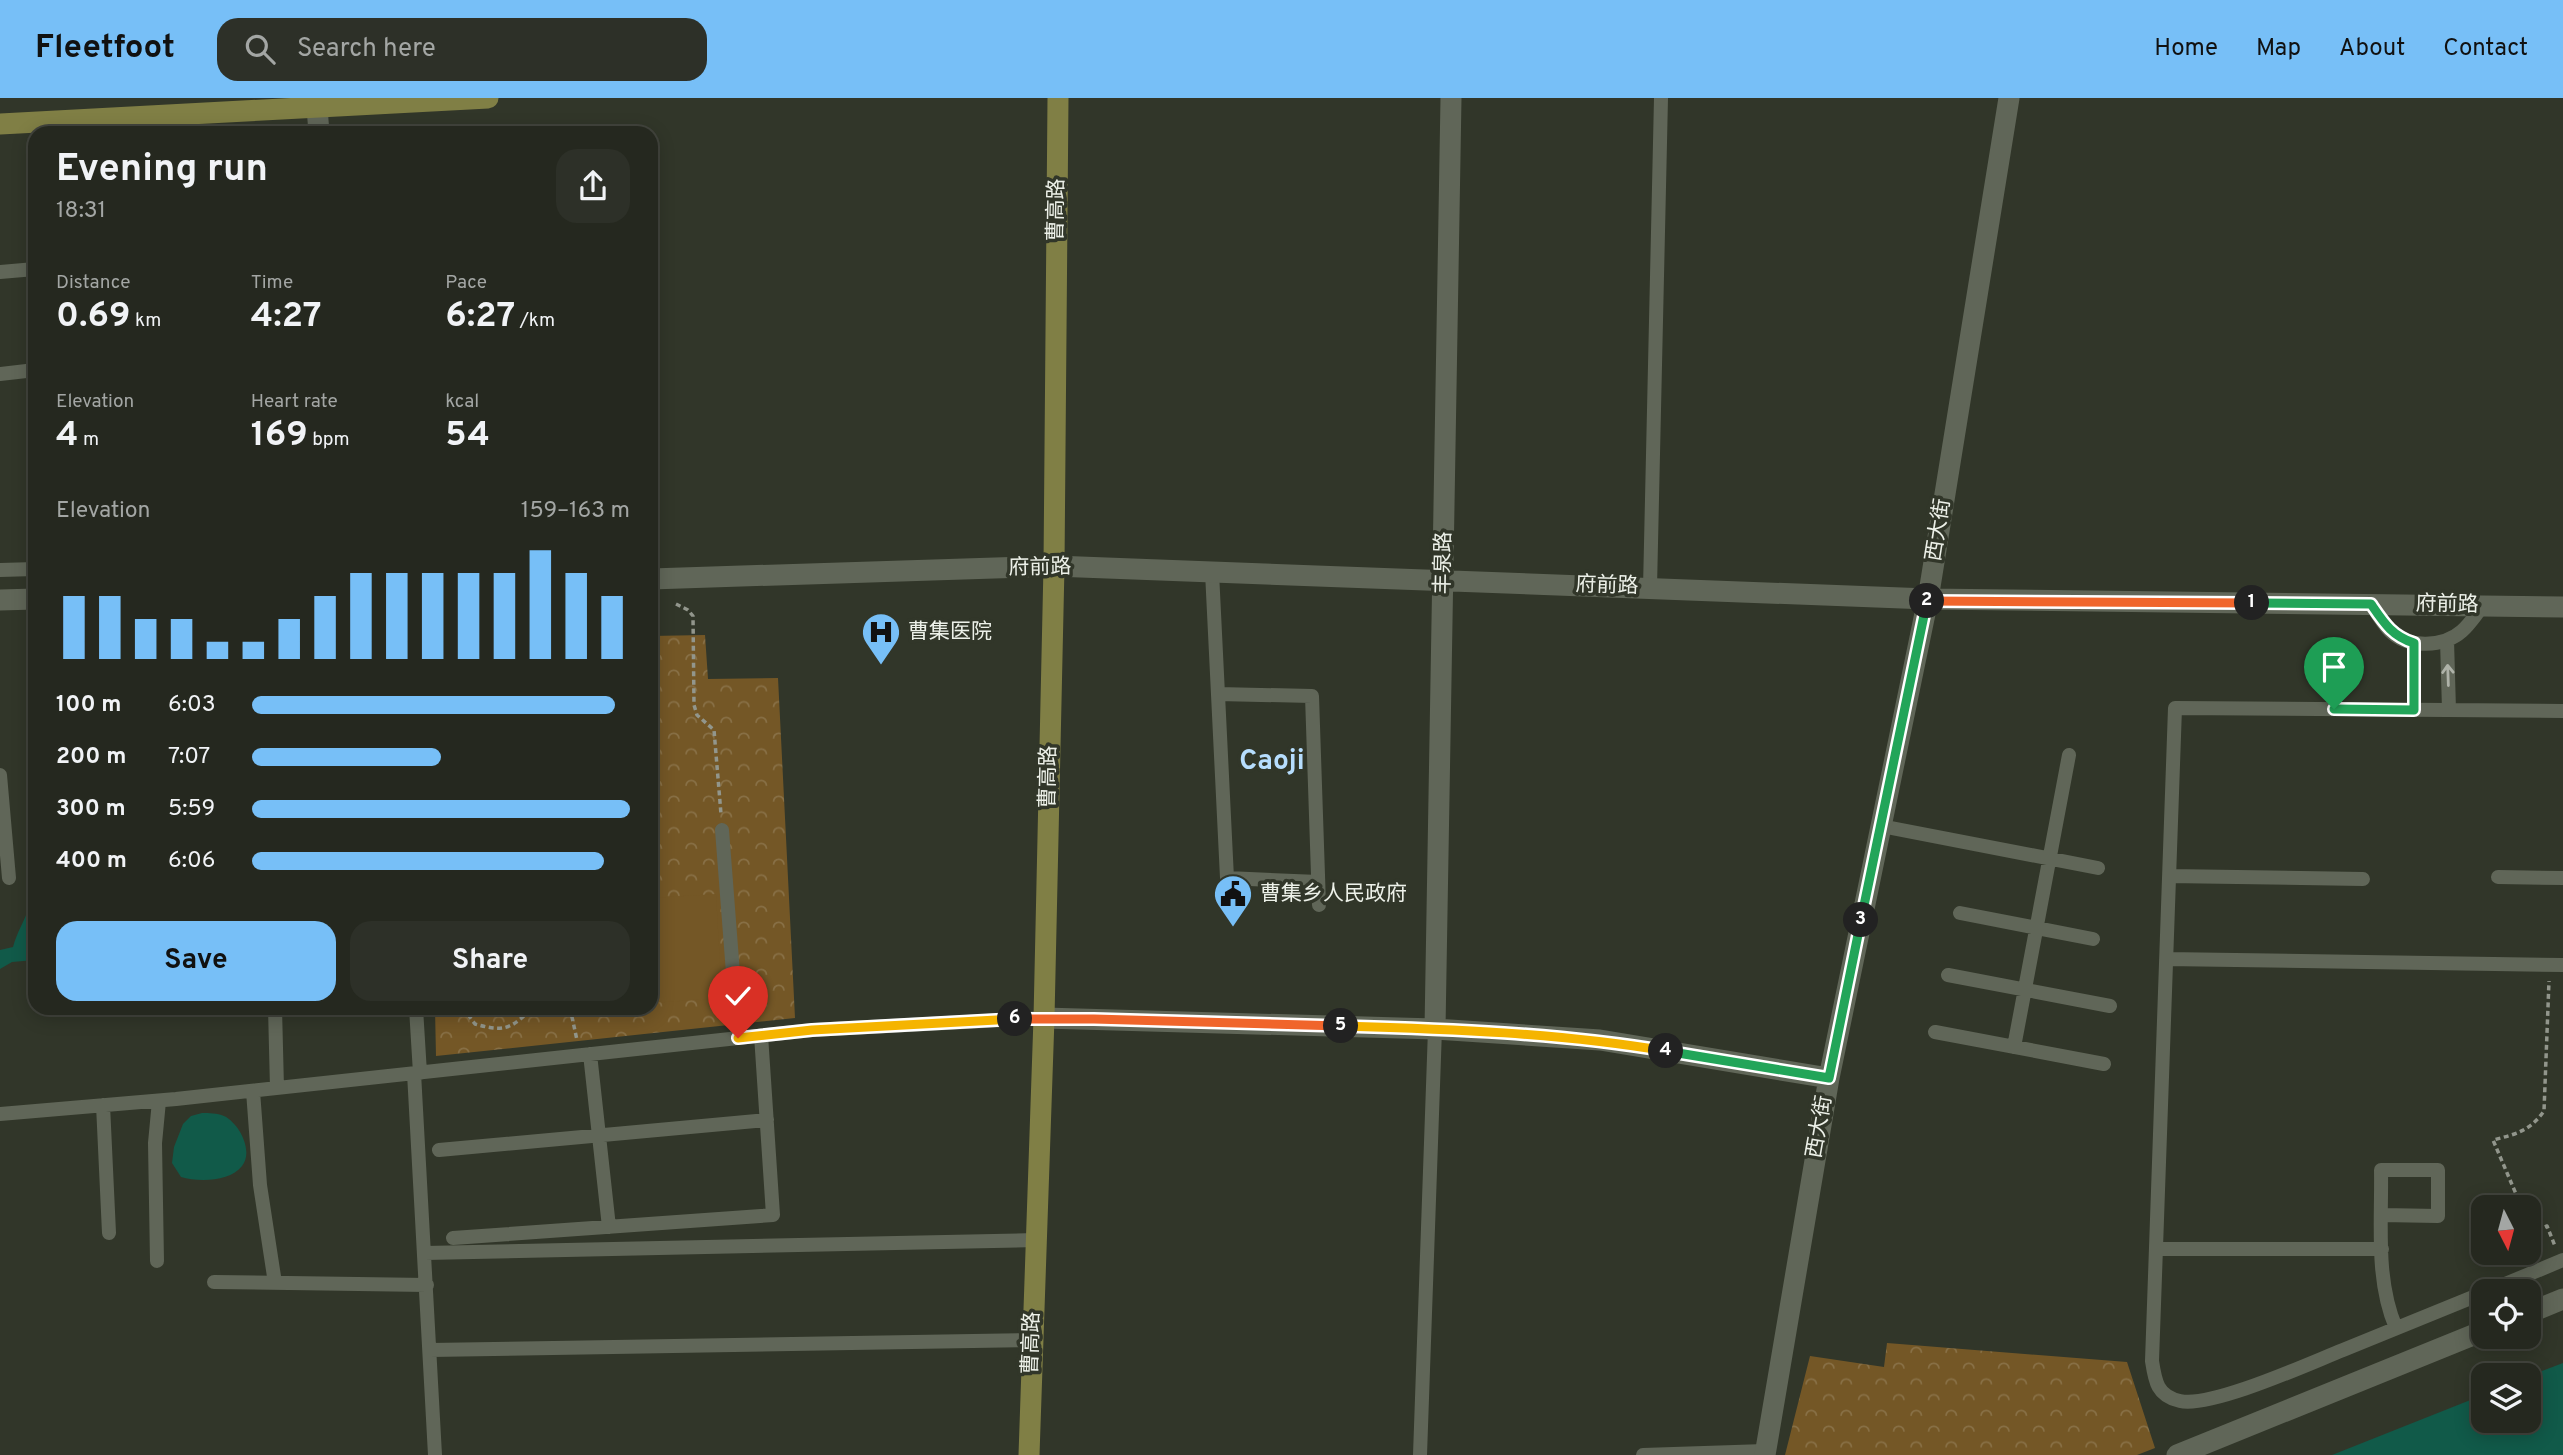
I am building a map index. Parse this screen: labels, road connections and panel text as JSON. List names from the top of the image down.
{
  "streets": {
    "street": [
      "曹高路",
      "西大街",
      "丰泉路",
      "府前路"
    ]
  },
  "crossings": [
    ["曹高路", "府前路"],
    ["西大街", "府前路"],
    ["丰泉路", "府前路"]
  ],
  "districts": ["Caoji"],
  "places": {
    "hospital": ["曹集医院"],
    "public building": ["曹集乡人民政府"]
  },
  "north": "bottom",
  "page": {
    "header": "Fleetfoot",
    "search": "Search here",
    "nav": [
      "Home",
      "Map",
      "About",
      "Contact"
    ],
    "heading": ["Evening run", "18:31"],
    "stats": [
      ["Distance", "0.69 km"],
      ["Time", "4:27"],
      ["Pace", "6:27 /km"],
      ["Elevation", "4 m"],
      ["Heart rate", "169 bpm"],
      ["kcal", "54"]
    ],
    "chart": ["Elevation", "159–163 m"],
    "pins": [
      "2",
      "1",
      "3",
      "6",
      "5",
      "4"
    ],
    "list": [
      {
        "name": "100 m",
        "note": "6:03"
      },
      {
        "name": "200 m",
        "note": "7:07"
      },
      {
        "name": "300 m",
        "note": "5:59"
      },
      {
        "name": "400 m",
        "note": "6:06"
      }
    ],
    "buttons": ["Save", "Share"]
  }
}
